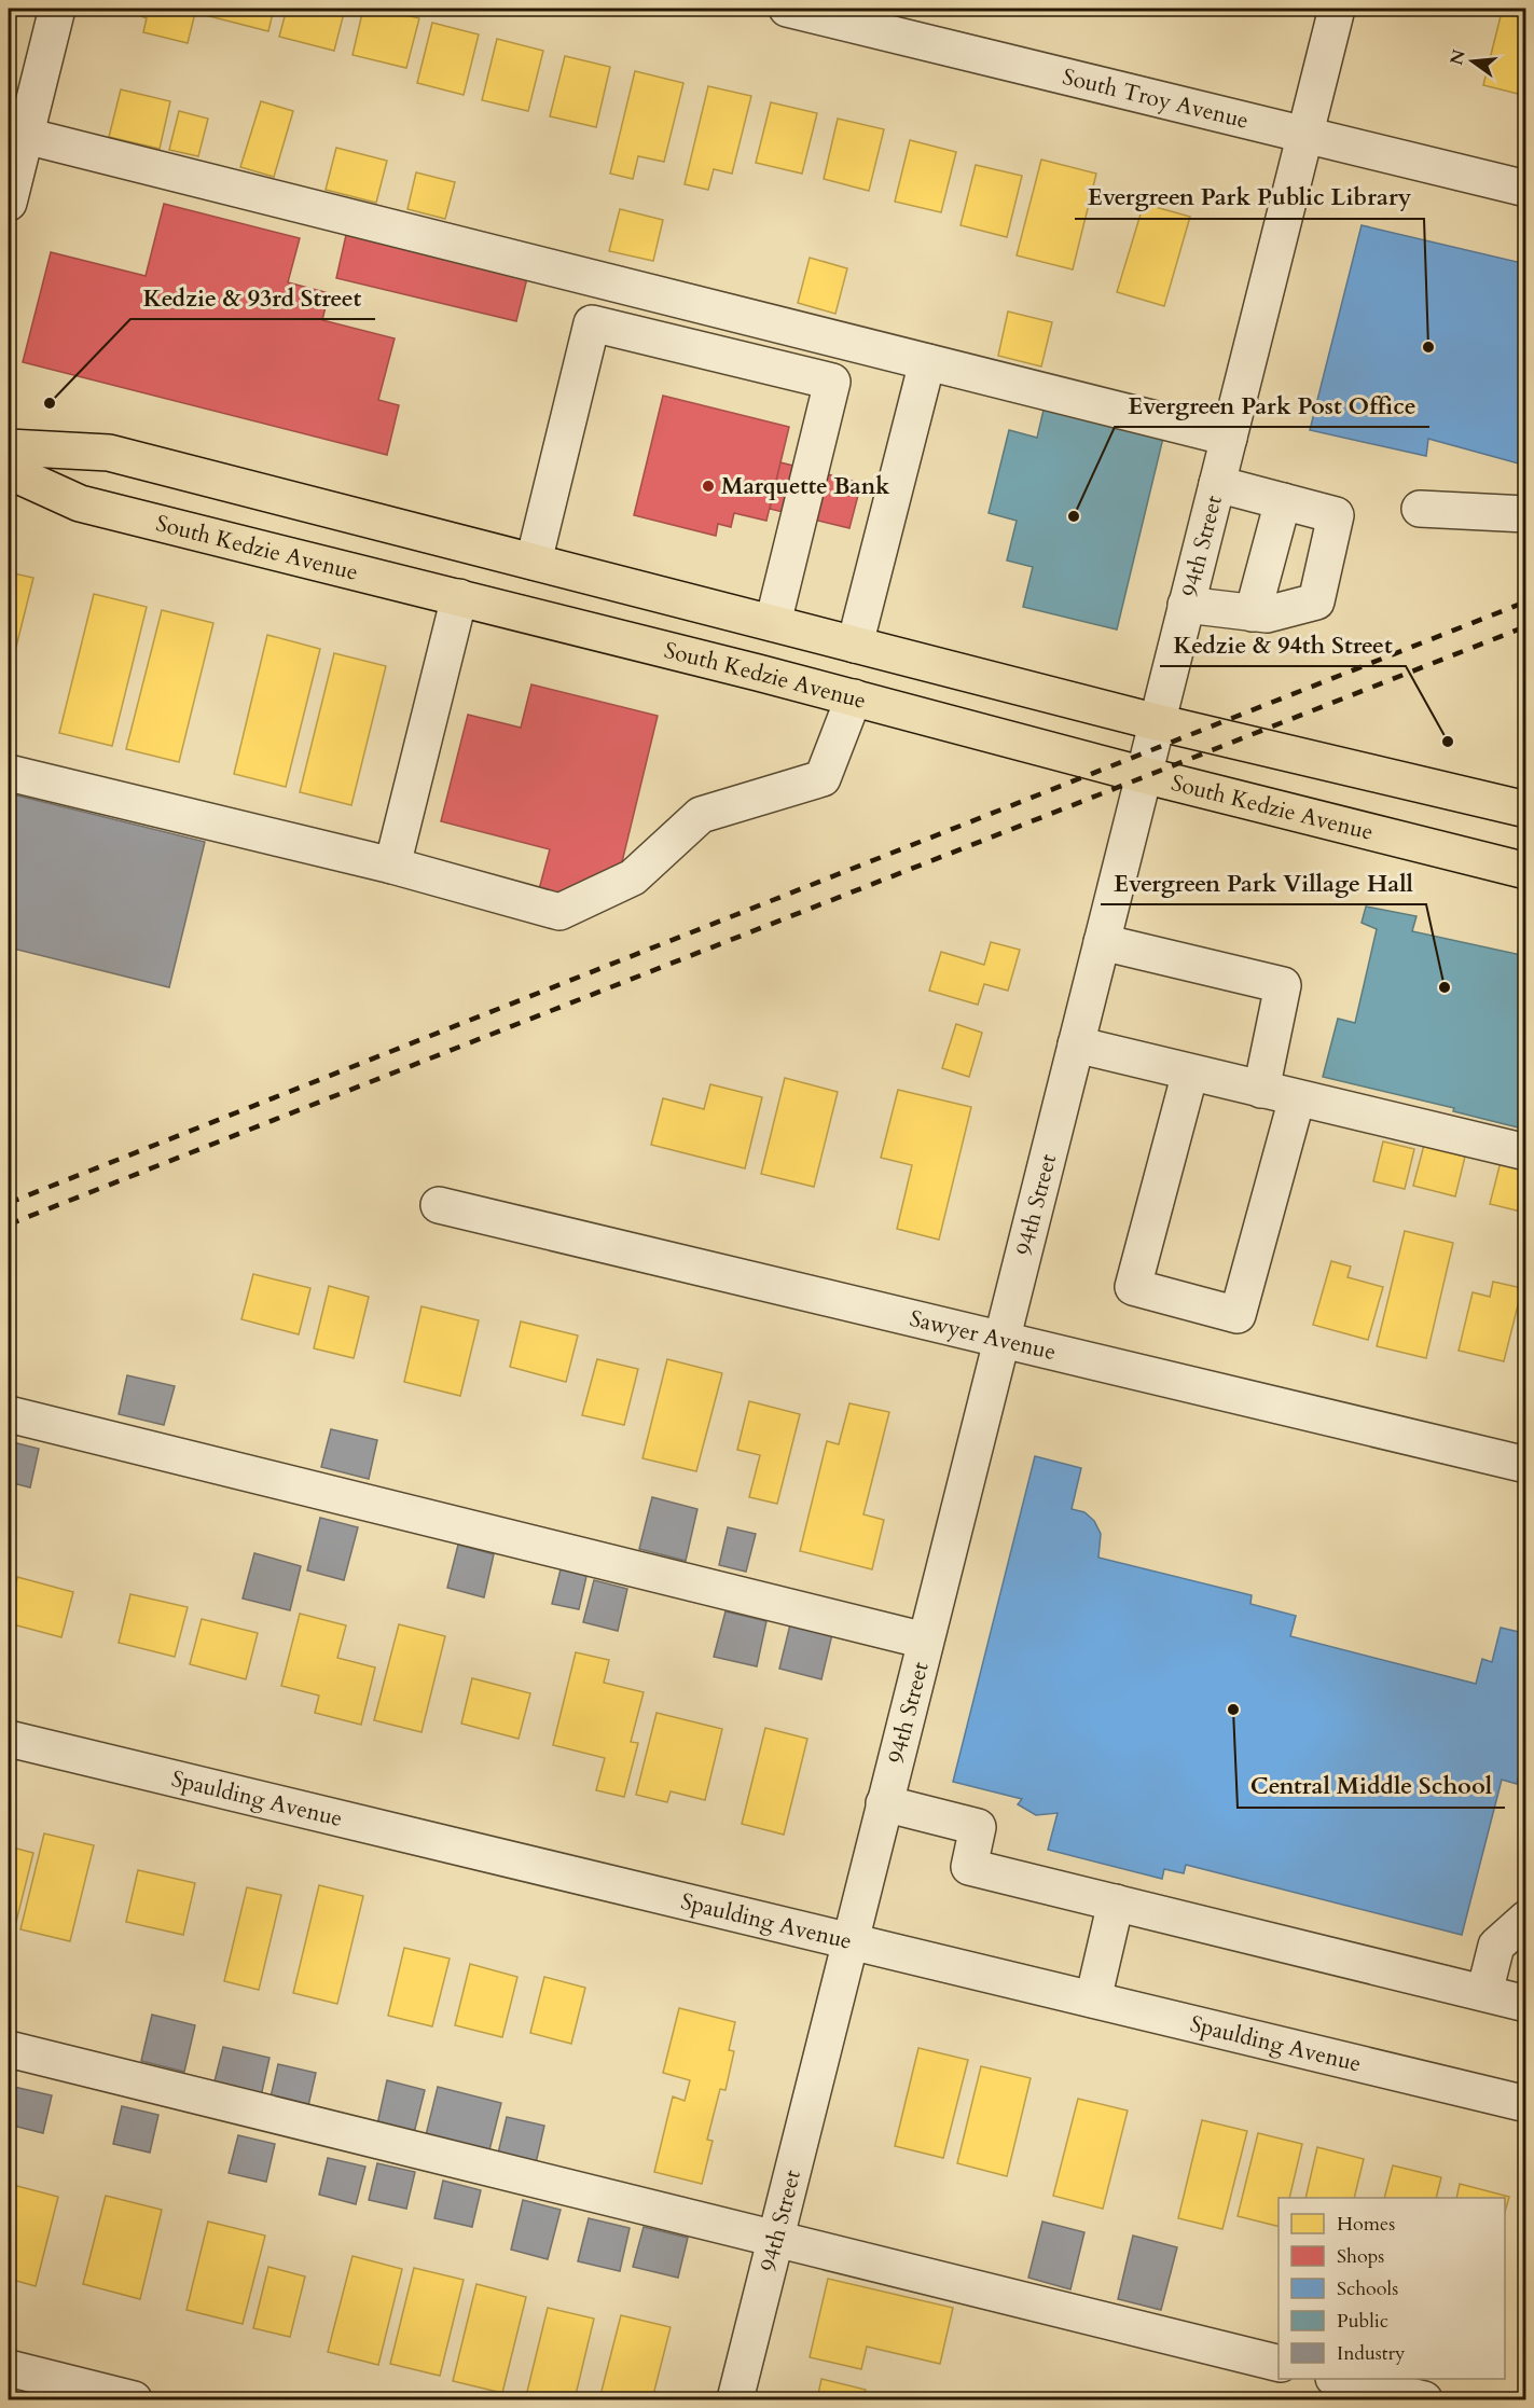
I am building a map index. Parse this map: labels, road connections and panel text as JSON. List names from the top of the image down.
{
  "streets": {
    "main road": ["South Kedzie Avenue"],
    "street": [
      "South Troy Avenue",
      "94th Street",
      "Sawyer Avenue",
      "Spaulding Avenue"
    ]
  },
  "crossings": [
    ["South Troy Avenue", "94th Street"],
    ["94th Street", "South Kedzie Avenue"],
    ["94th Street", "Sawyer Avenue"],
    ["94th Street", "Spaulding Avenue"]
  ],
  "places": [
    "Evergreen Park Public Library",
    "Kedzie & 93rd Street",
    "Marquette Bank",
    "Evergreen Park Post Office",
    "Kedzie & 94th Street",
    "Evergreen Park Village Hall",
    "Central Middle School"
  ],
  "legend": [
    "Homes",
    "Shops",
    "Schools",
    "Public",
    "Industry"
  ],
  "north": "left"
}
